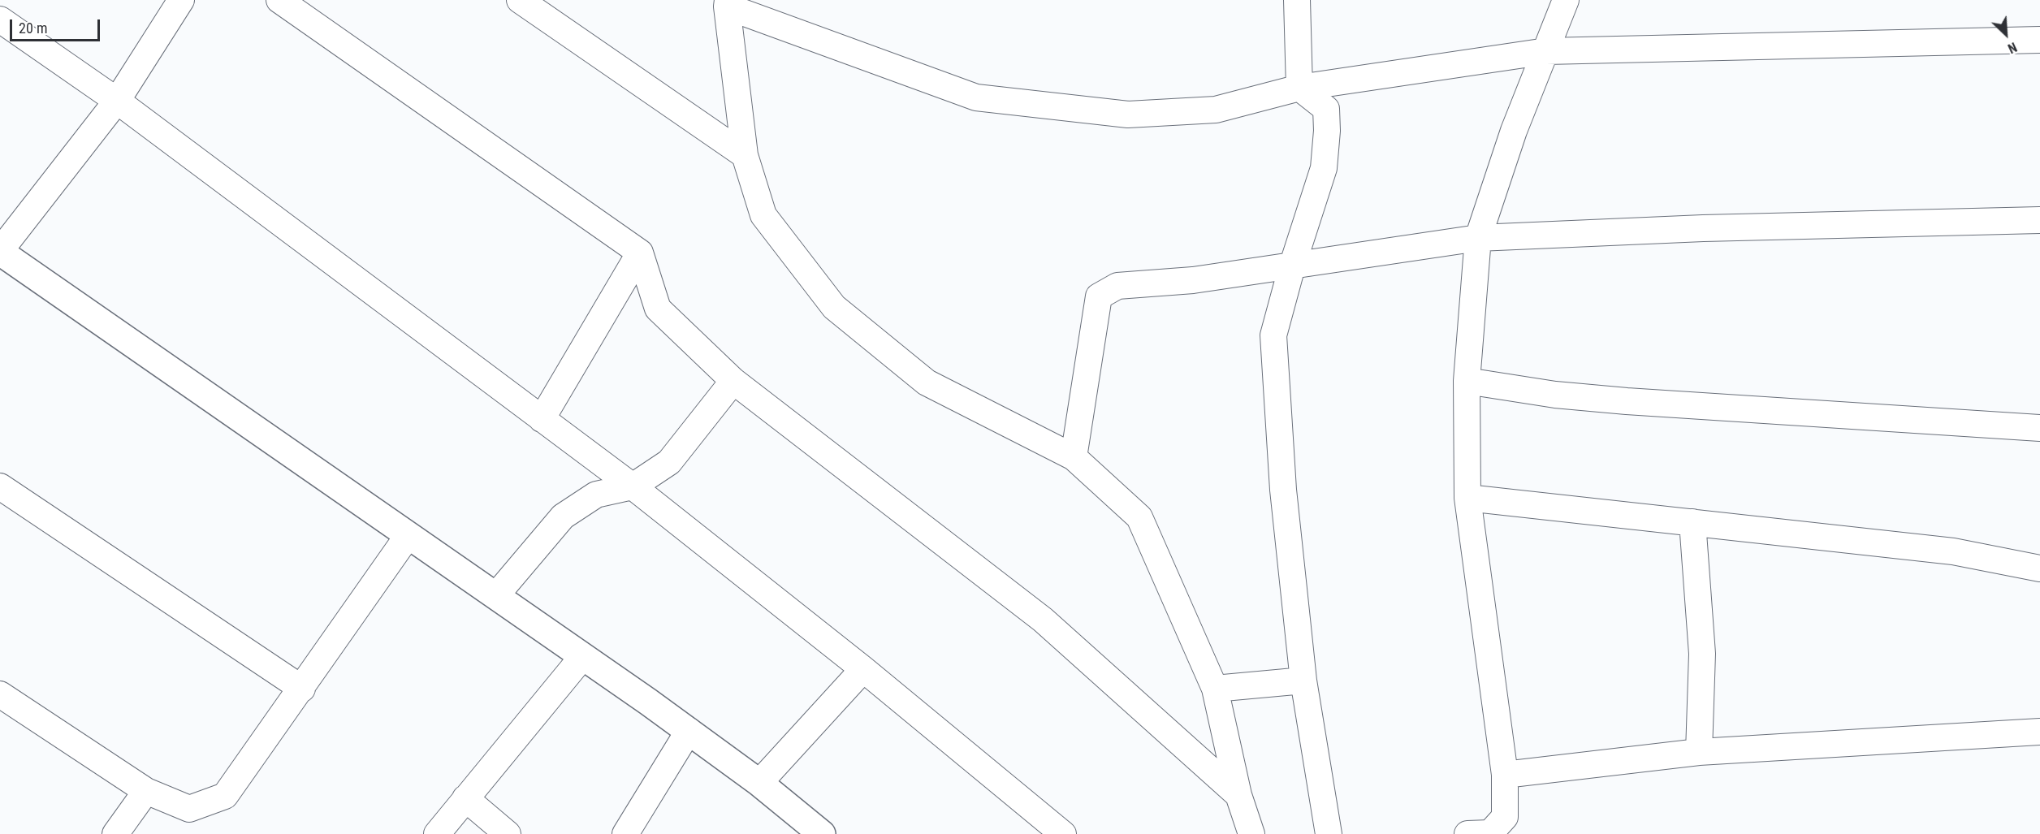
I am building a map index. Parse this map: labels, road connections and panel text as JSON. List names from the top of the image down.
{
  "scale_bar": "20 m",
  "north": "bottom right"
}
